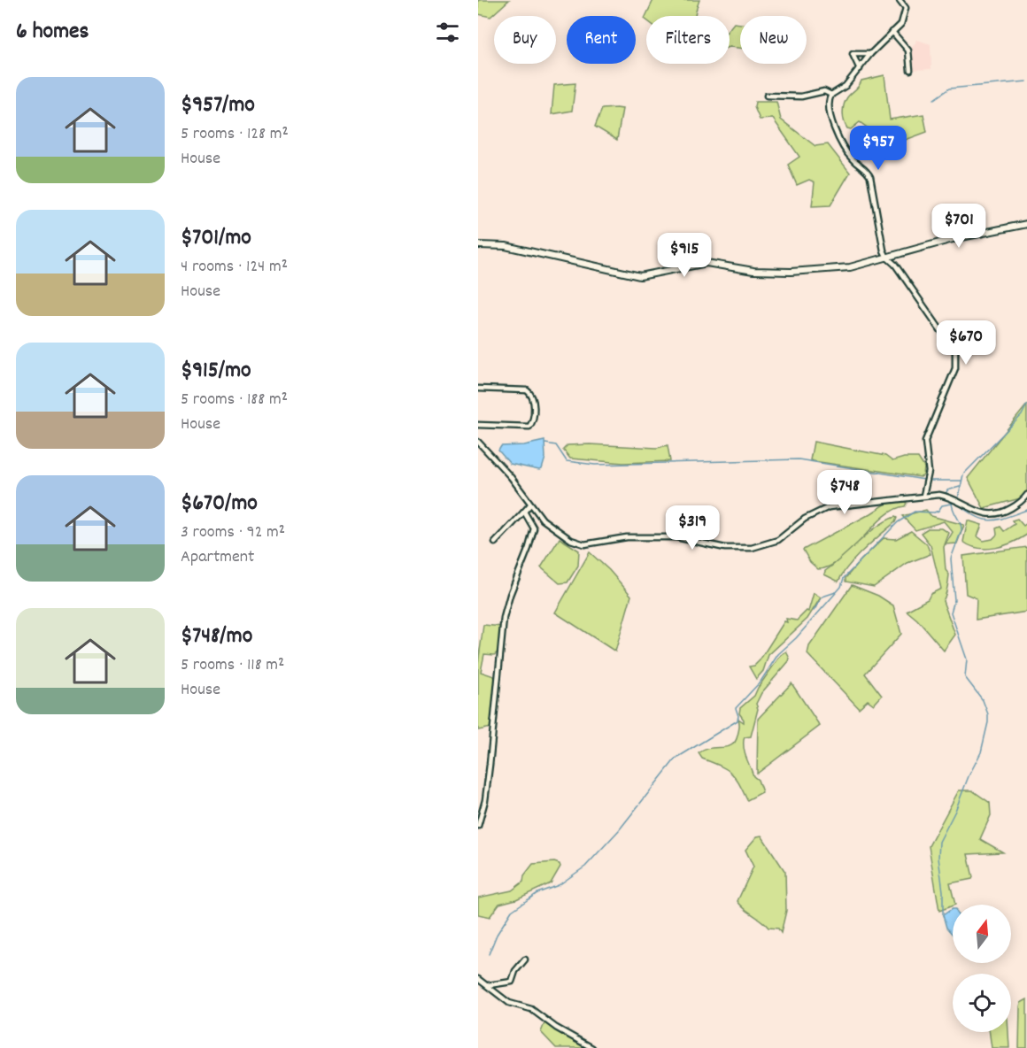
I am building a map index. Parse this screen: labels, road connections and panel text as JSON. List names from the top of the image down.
{
  "north": "top",
  "page": {
    "heading": "6 homes",
    "chip": [
      "Buy",
      "Rent",
      "Filters",
      "New"
    ],
    "list": [
      {
        "name": "$957/mo",
        "note": "5 rooms · 128 m² · House"
      },
      {
        "name": "$701/mo",
        "note": "4 rooms · 124 m² · House"
      },
      {
        "name": "$915/mo",
        "note": "5 rooms · 188 m² · House"
      },
      {
        "name": "$670/mo",
        "note": "3 rooms · 92 m² · Apartment"
      },
      {
        "name": "$748/mo",
        "note": "5 rooms · 118 m² · House"
      }
    ],
    "price": [
      "$957",
      "$701",
      "$915",
      "$670",
      "$748",
      "$319"
    ]
  }
}
